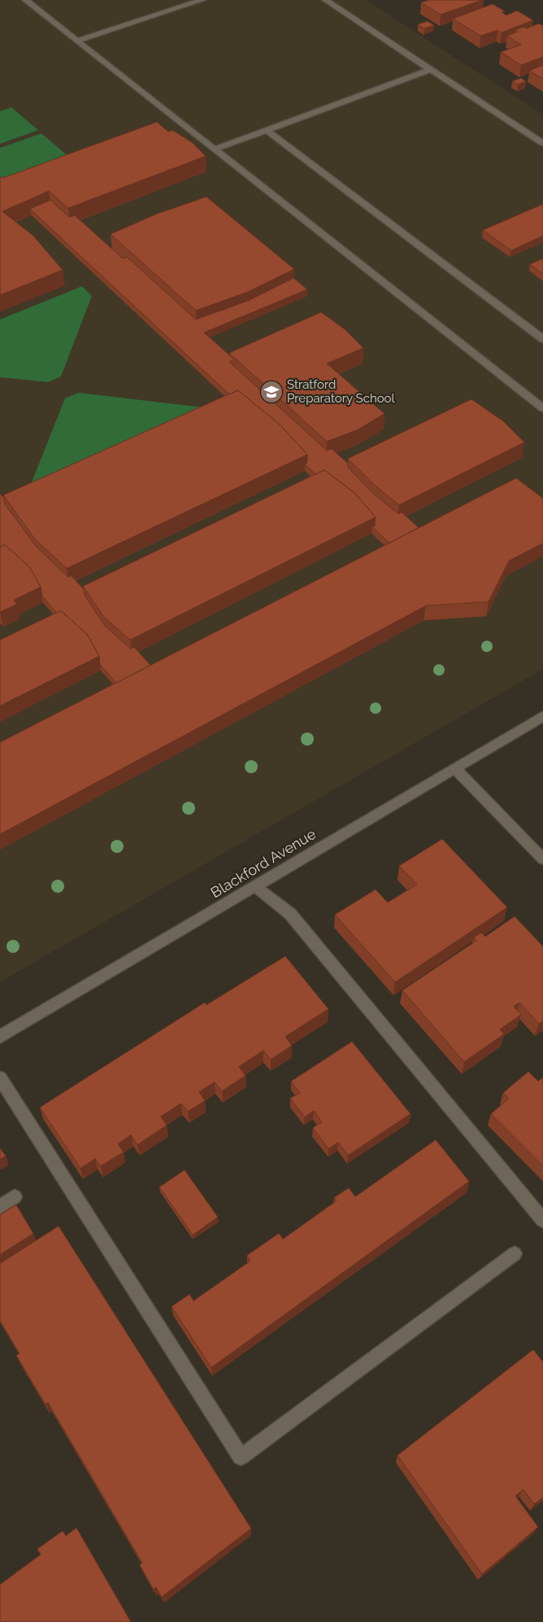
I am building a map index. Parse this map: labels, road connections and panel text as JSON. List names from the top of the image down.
{
  "streets": {
    "street": ["Blackford Avenue"]
  },
  "places": {
    "school or university": ["Stratford Preparatory School"]
  }
}
